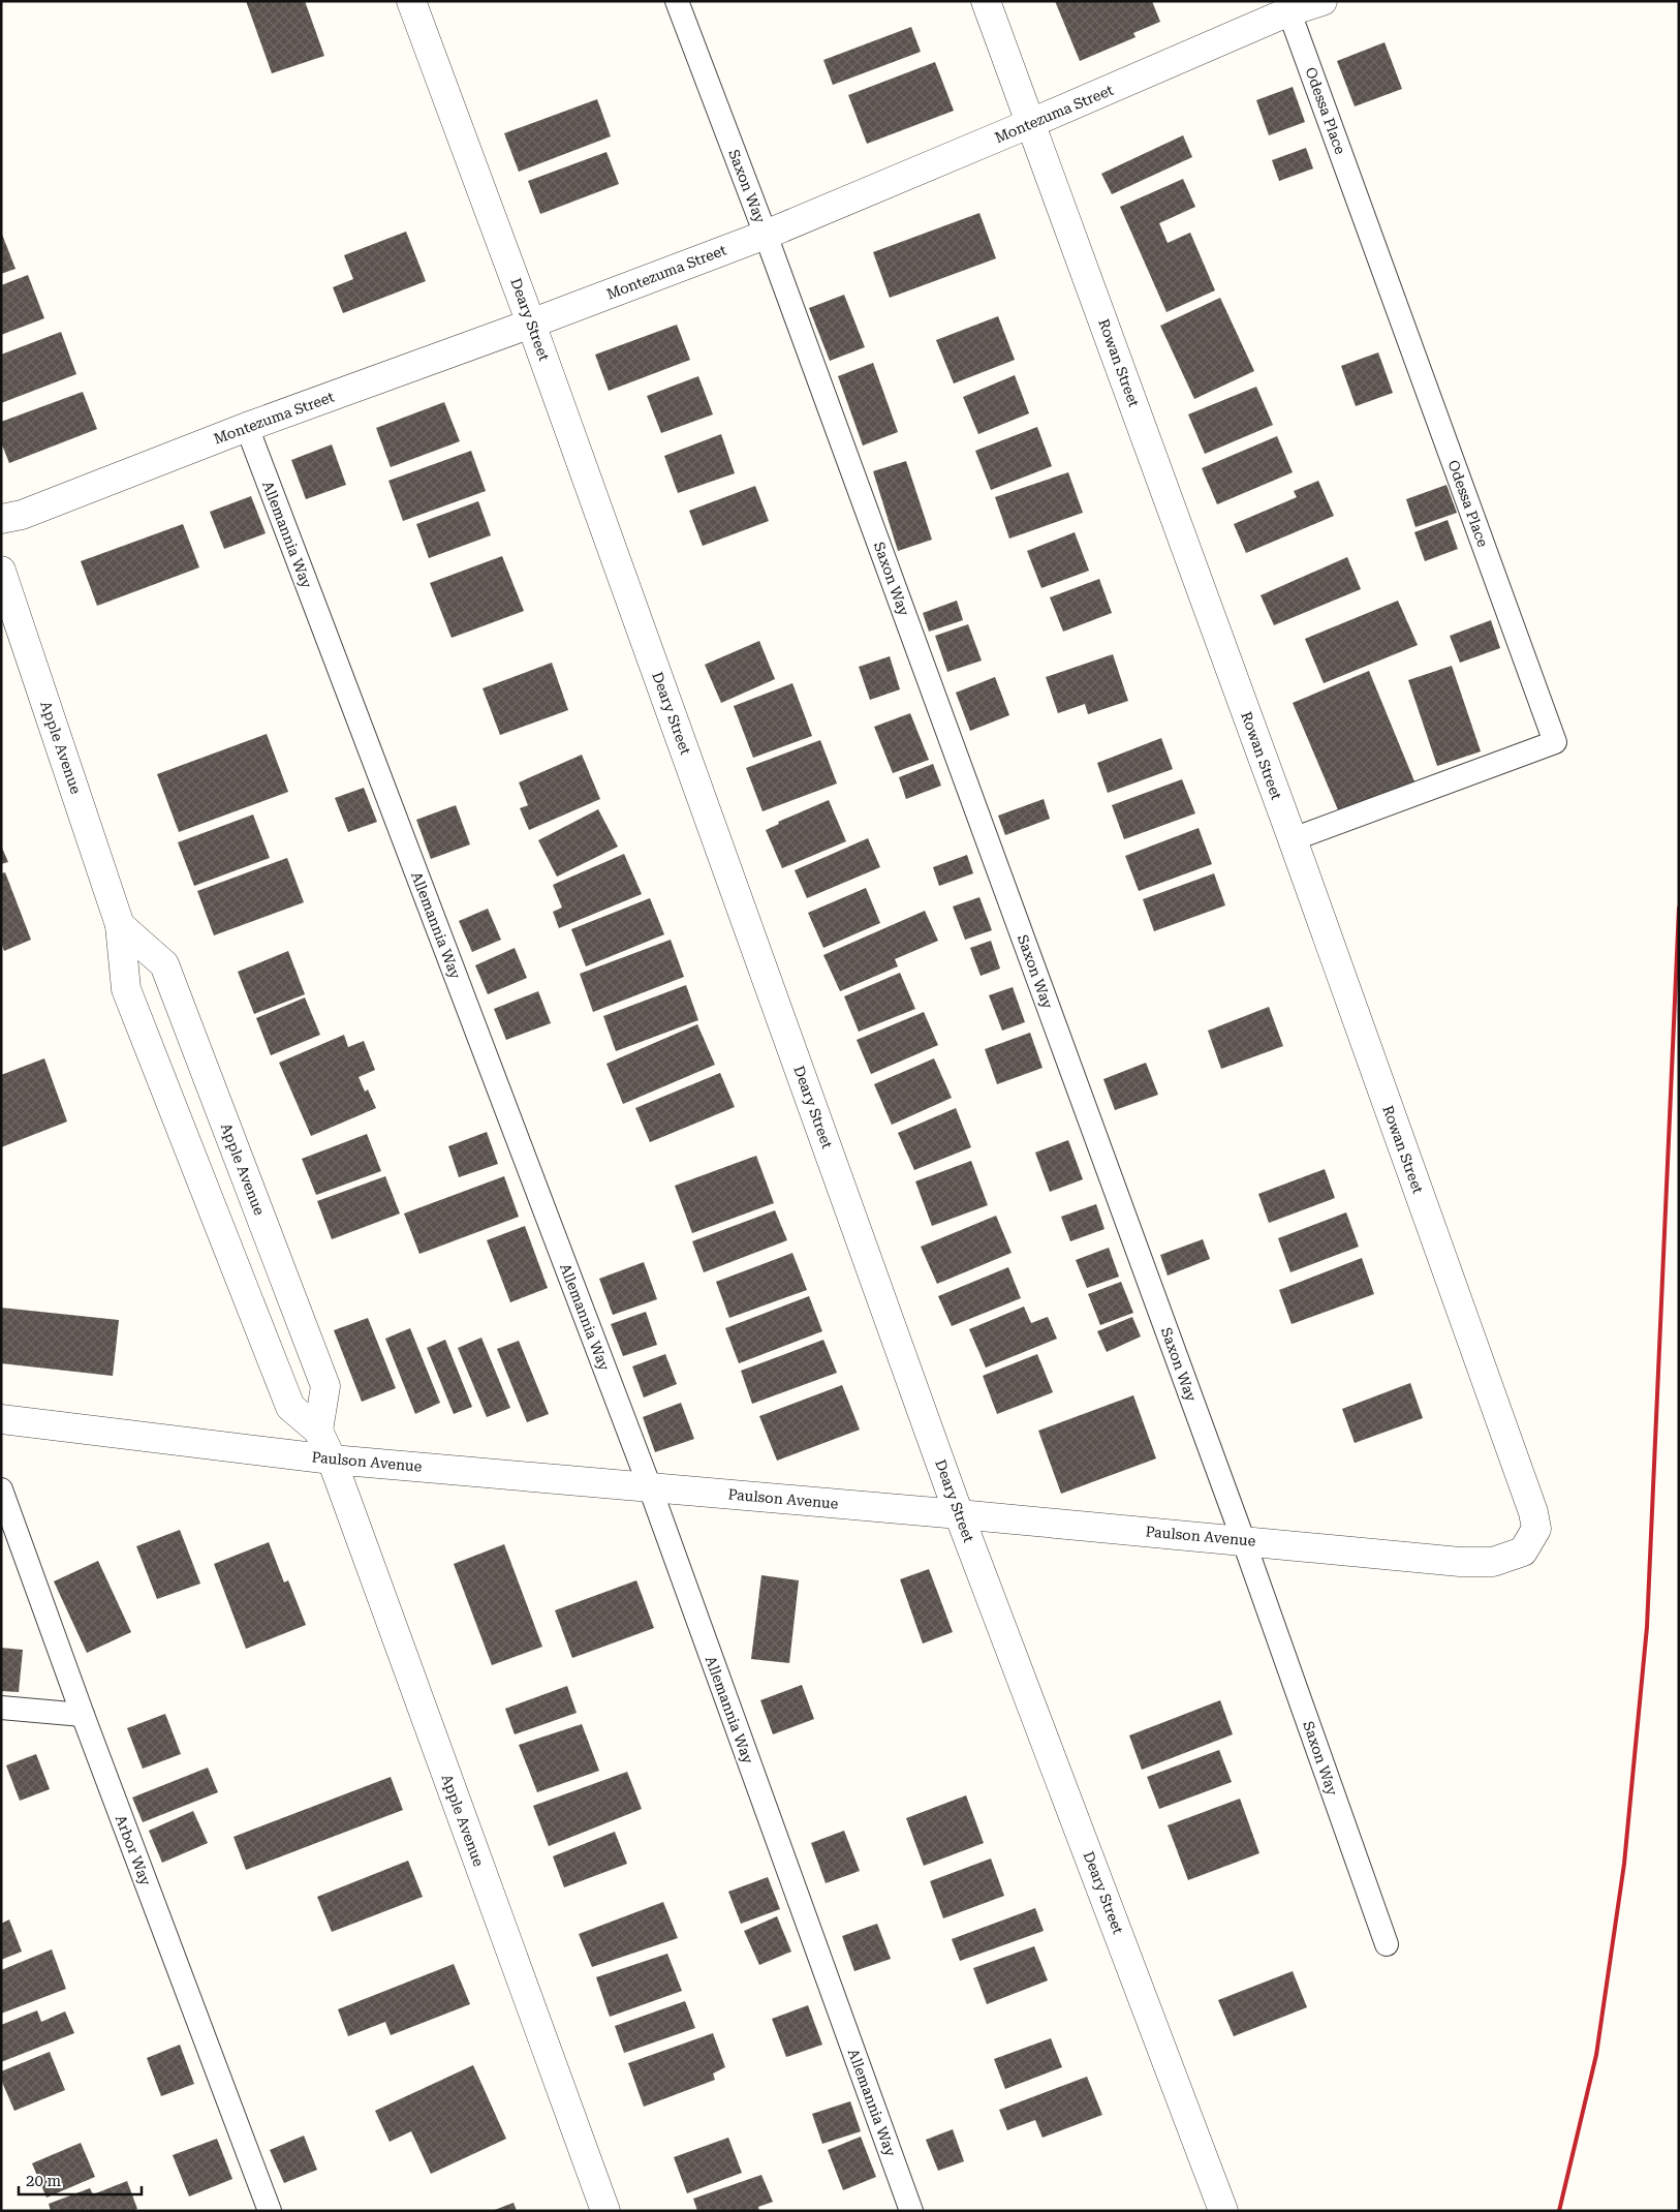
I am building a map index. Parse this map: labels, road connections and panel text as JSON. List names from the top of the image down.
{
  "streets": {
    "street": [
      "Montezuma Street",
      "Deary Street",
      "Rowan Street",
      "Apple Avenue",
      "Paulson Avenue"
    ],
    "lane": [
      "Odessa Place",
      "Saxon Way",
      "Allemannia Way",
      "Arbor Way"
    ]
  },
  "crossings": [
    ["Odessa Place", "Montezuma Street"],
    ["Odessa Place", "Rowan Street"],
    ["Montezuma Street", "Saxon Way"],
    ["Montezuma Street", "Deary Street"],
    ["Montezuma Street", "Rowan Street"],
    ["Montezuma Street", "Allemannia Way"],
    ["Saxon Way", "Paulson Avenue"],
    ["Deary Street", "Paulson Avenue"],
    ["Rowan Street", "Paulson Avenue"],
    ["Allemannia Way", "Paulson Avenue"],
    ["Apple Avenue", "Paulson Avenue"]
  ],
  "scale_bar": "20 m"
}
